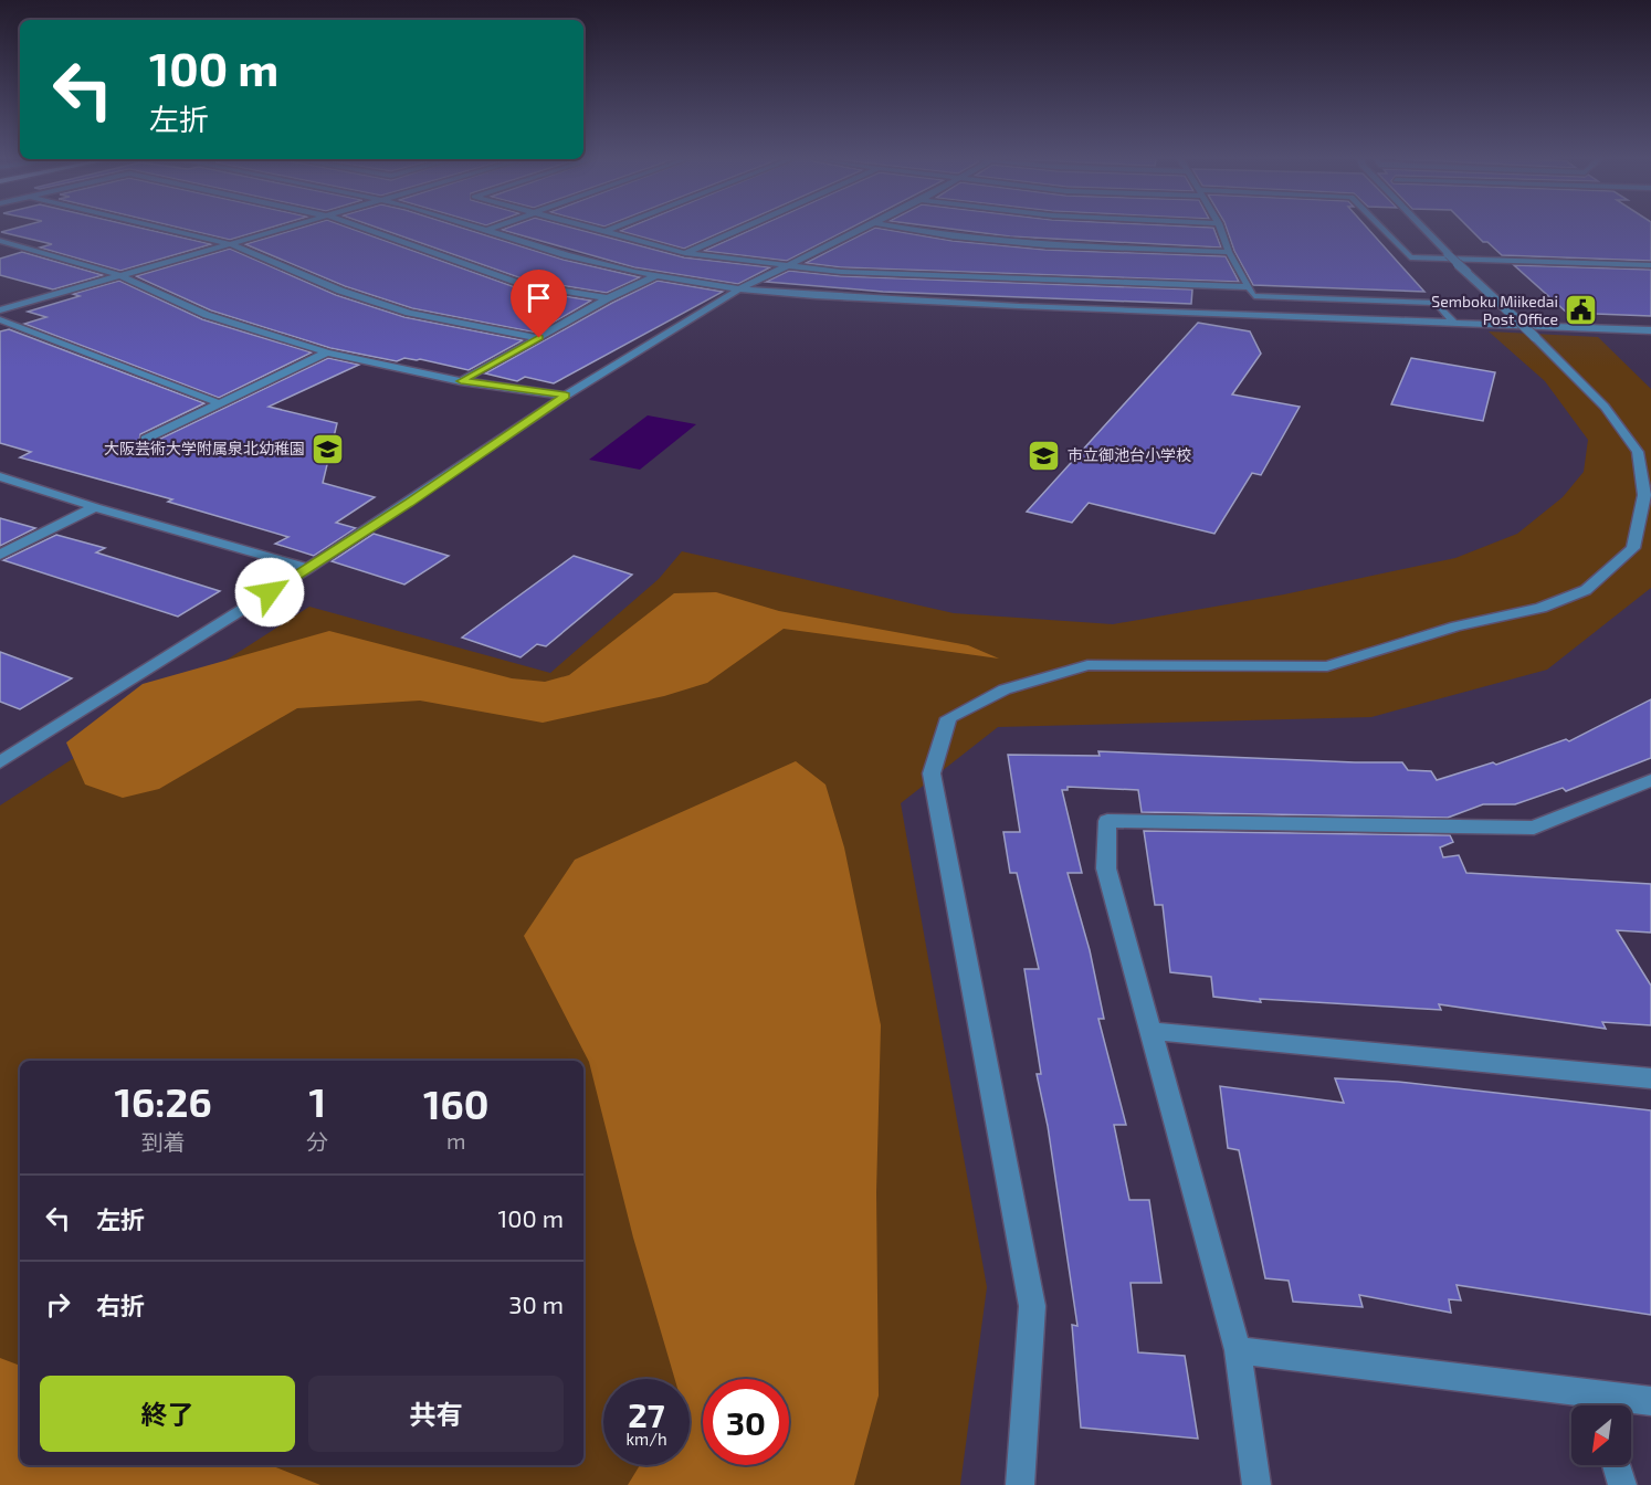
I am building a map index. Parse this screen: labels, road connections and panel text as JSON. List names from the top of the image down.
{
  "places": {
    "public building": ["Semboku Miikedai Post Office"],
    "school or university": ["大阪芸術大学附属泉北幼稚園", "市立御池台小学校"]
  },
  "north": "bottom left",
  "page": {
    "turn": ["100 m", "左折"],
    "eta": [
      "16:26",
      "到着",
      "1",
      "分",
      "160",
      "m"
    ],
    "list": [
      {
        "name": "左折",
        "value": "100 m"
      },
      {
        "name": "右折",
        "value": "30 m"
      }
    ],
    "buttons": ["終了", "共有"],
    "speed": "27 km/h",
    "limit": "30"
  }
}
